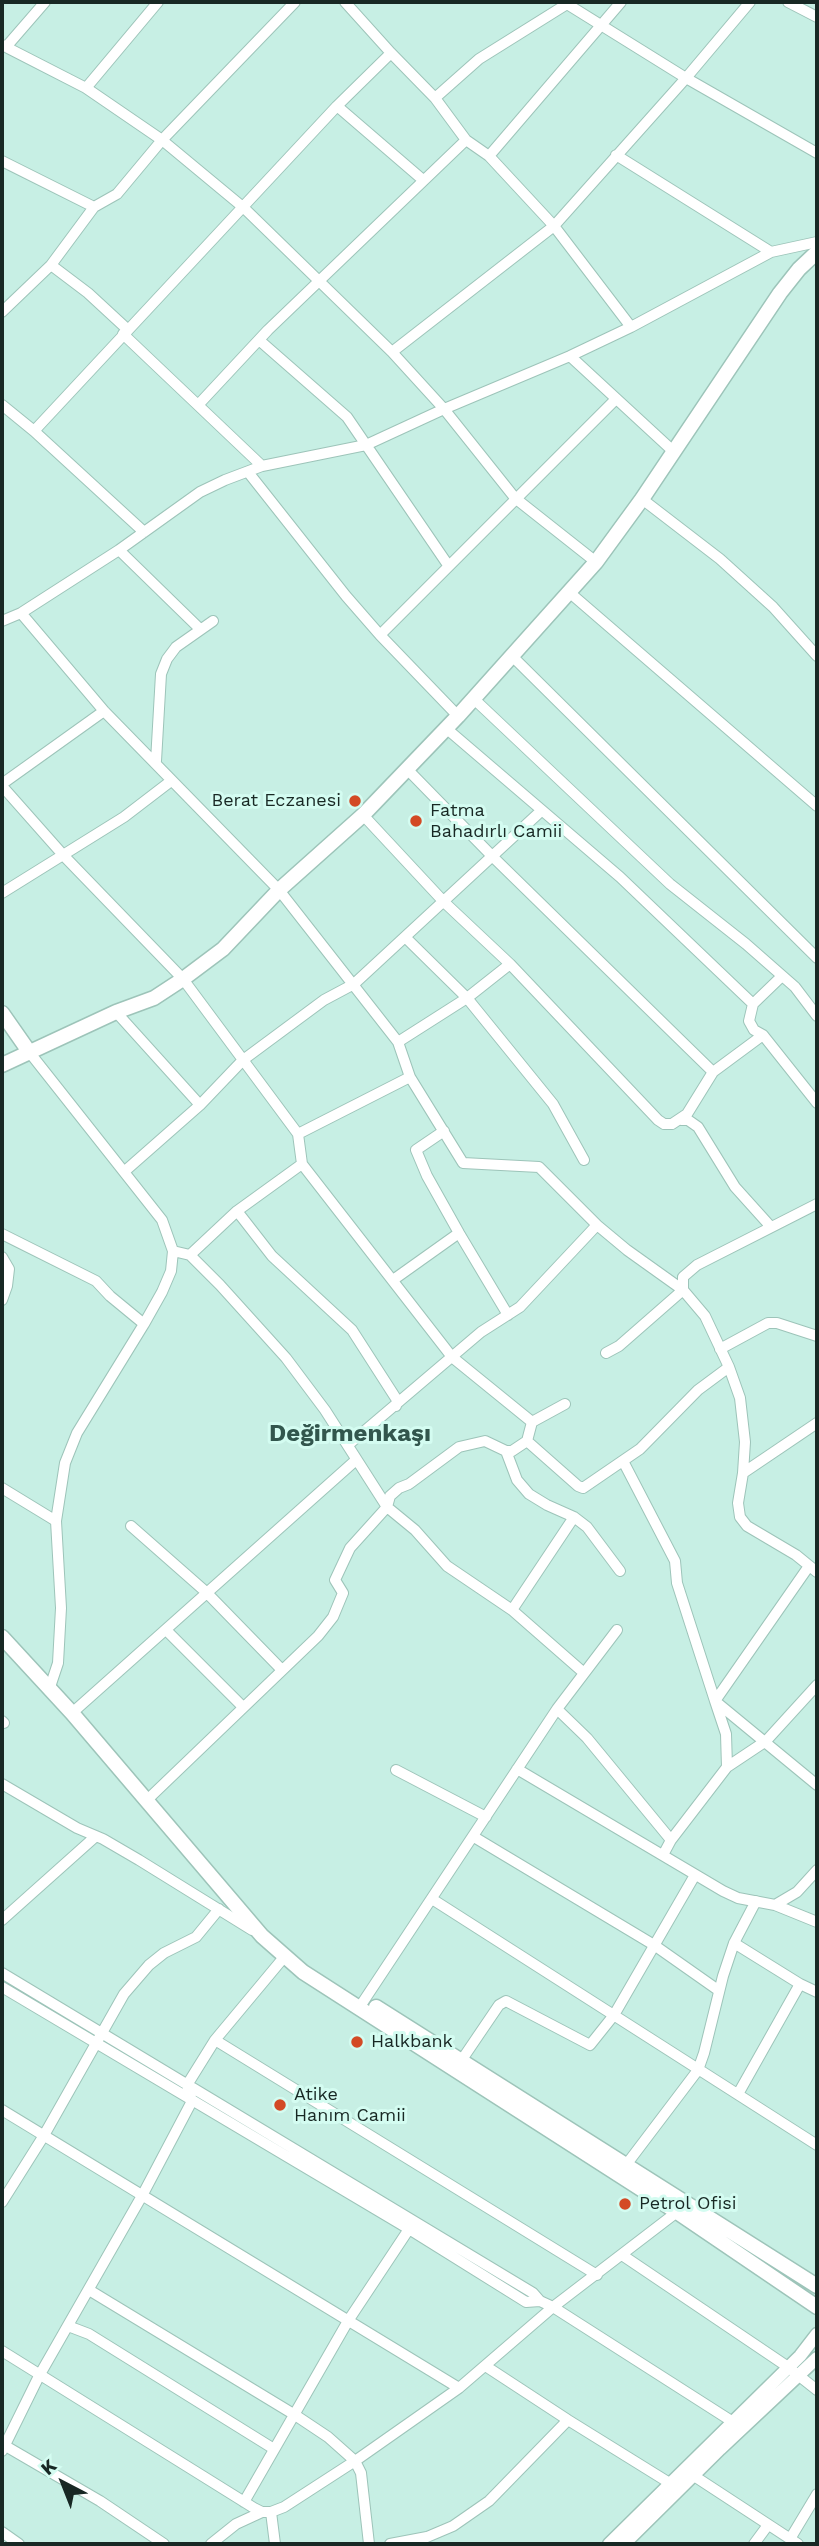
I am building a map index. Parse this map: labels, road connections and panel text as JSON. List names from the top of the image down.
{
  "districts": ["Değirmenkaşı"],
  "places": [
    "Berat Eczanesi",
    "Fatma Bahadırlı Camii",
    "Halkbank",
    "Atike Hanım Camii",
    "Petrol Ofisi"
  ],
  "north": "top left"
}
